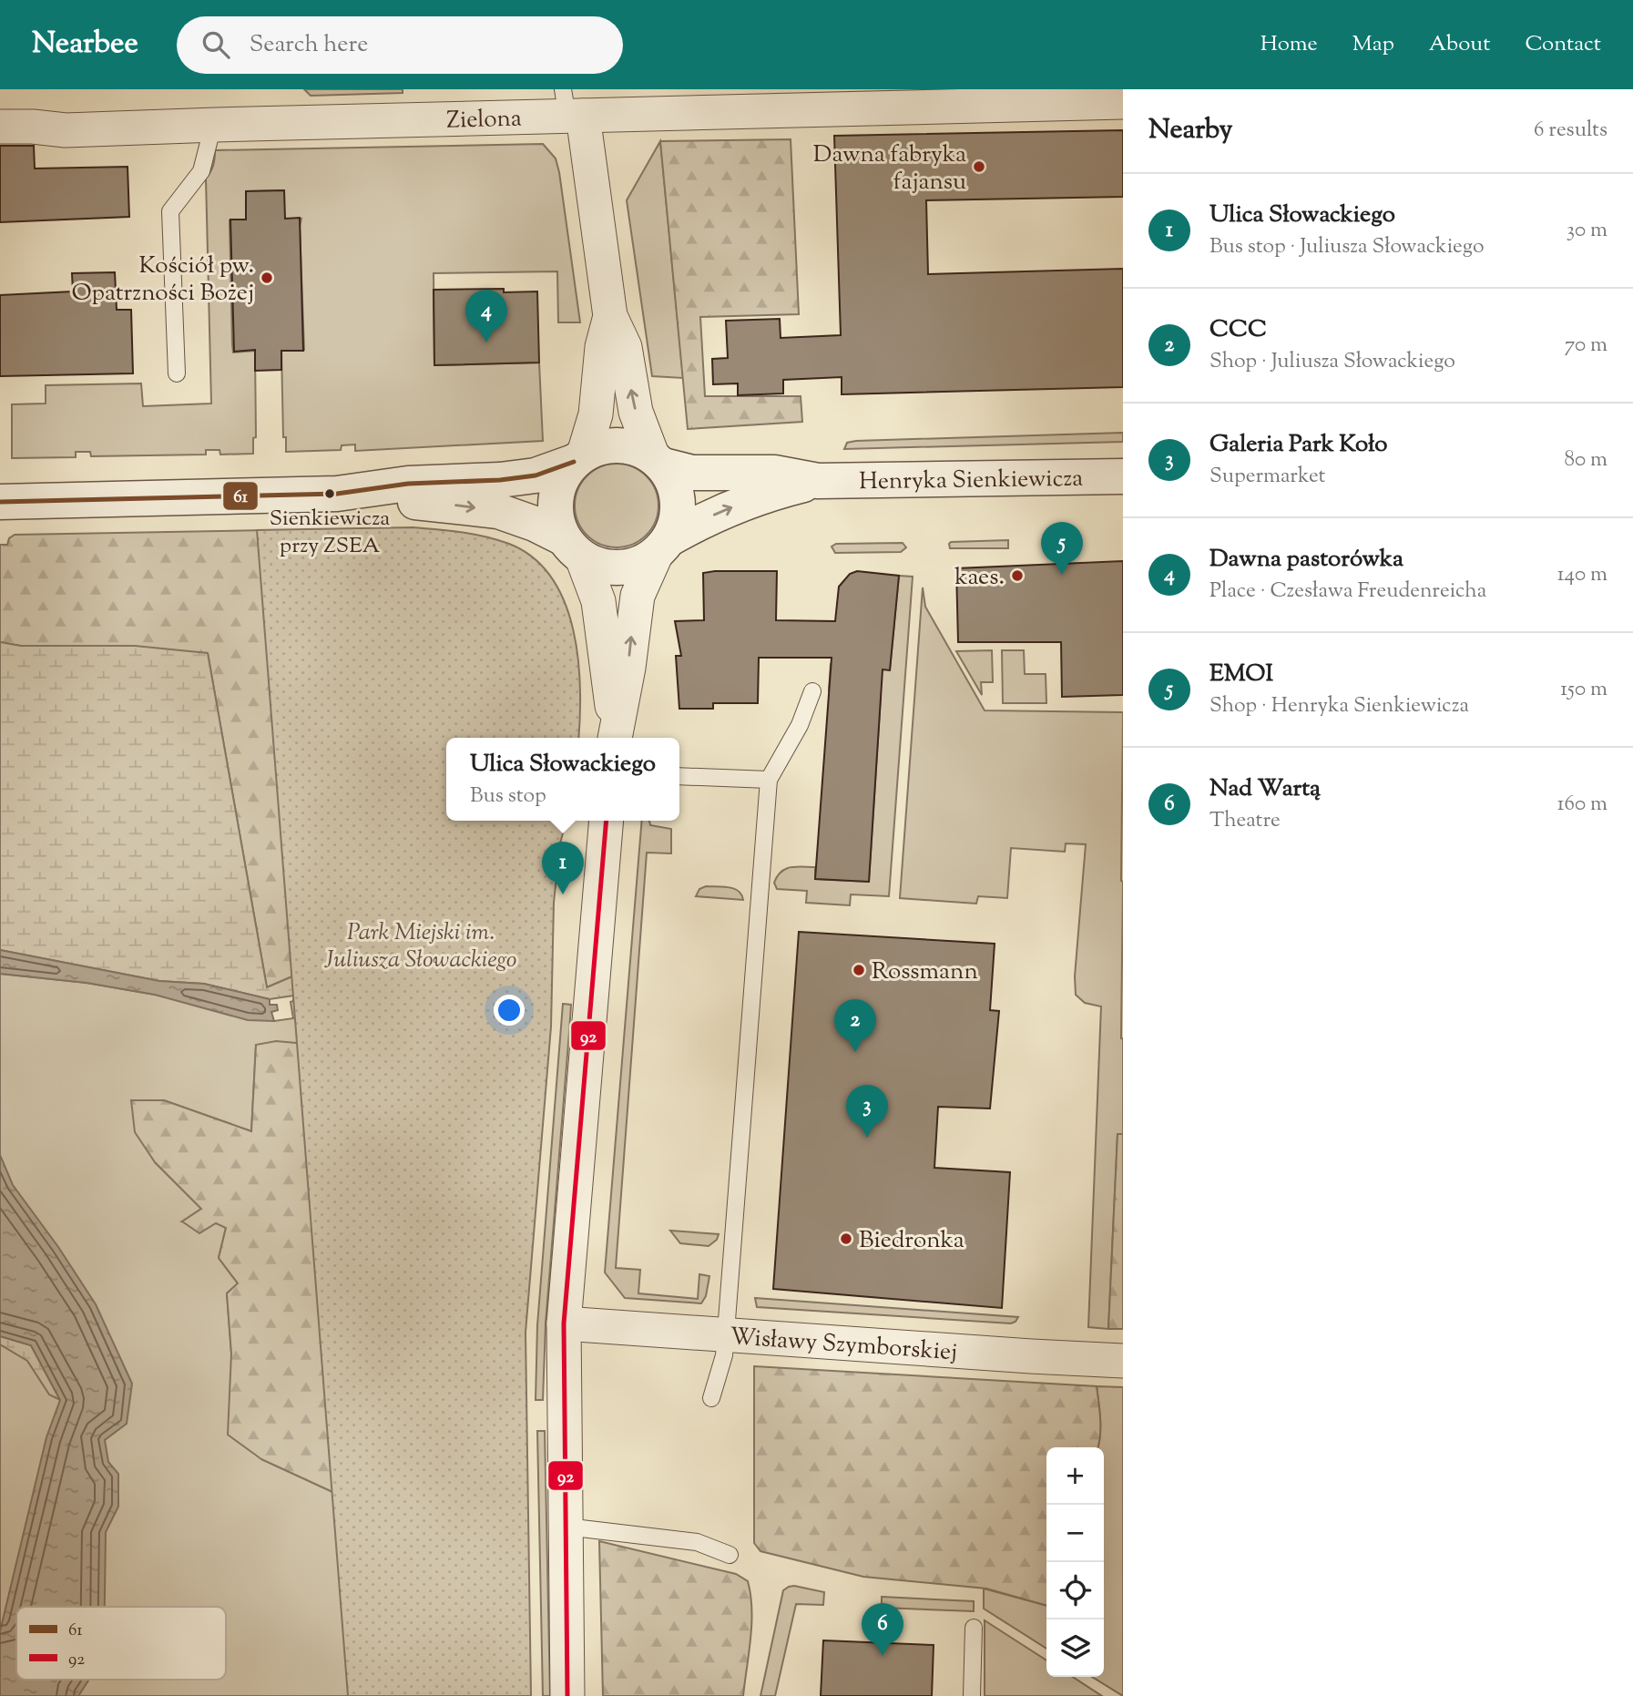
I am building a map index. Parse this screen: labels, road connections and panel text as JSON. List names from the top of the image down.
{
  "streets": {
    "street": ["Zielona", "Henryka Sienkiewicza", "Wisławy Szymborskiej"]
  },
  "parks": ["Park Miejski im. Juliusza Słowackiego"],
  "places": [
    "Dawna fabryka fajansu",
    "Kościół pw. Opatrzności Bożej",
    "Sienkiewicza przy ZSEA",
    "kaes.",
    "Rossmann",
    "Biedronka"
  ],
  "lines": ["transit line 61", "transit line 92"],
  "legend": ["61", "92"],
  "page": {
    "header": "Nearbee",
    "search": "Search here",
    "nav": [
      "Home",
      "Map",
      "About",
      "Contact"
    ],
    "heading": ["Nearby", "6 results"],
    "list": [
      {
        "mark": "1",
        "name": "Ulica Słowackiego",
        "note": "Bus stop · Juliusza Słowackiego",
        "value": "30 m"
      },
      {
        "mark": "2",
        "name": "CCC",
        "note": "Shop · Juliusza Słowackiego",
        "value": "70 m"
      },
      {
        "mark": "3",
        "name": "Galeria Park Koło",
        "note": "Supermarket",
        "value": "80 m"
      },
      {
        "mark": "4",
        "name": "Dawna pastorówka",
        "note": "Place · Czesława Freudenreicha",
        "value": "140 m"
      },
      {
        "mark": "5",
        "name": "EMOI",
        "note": "Shop · Henryka Sienkiewicza",
        "value": "150 m"
      },
      {
        "mark": "6",
        "name": "Nad Wartą",
        "note": "Theatre",
        "value": "160 m"
      }
    ],
    "pins": [
      "4",
      "5",
      "1",
      "2",
      "3",
      "6"
    ],
    "popup": ["Ulica Słowackiego", "Bus stop"],
    "map_buttons": ["+", "−"]
  }
}
